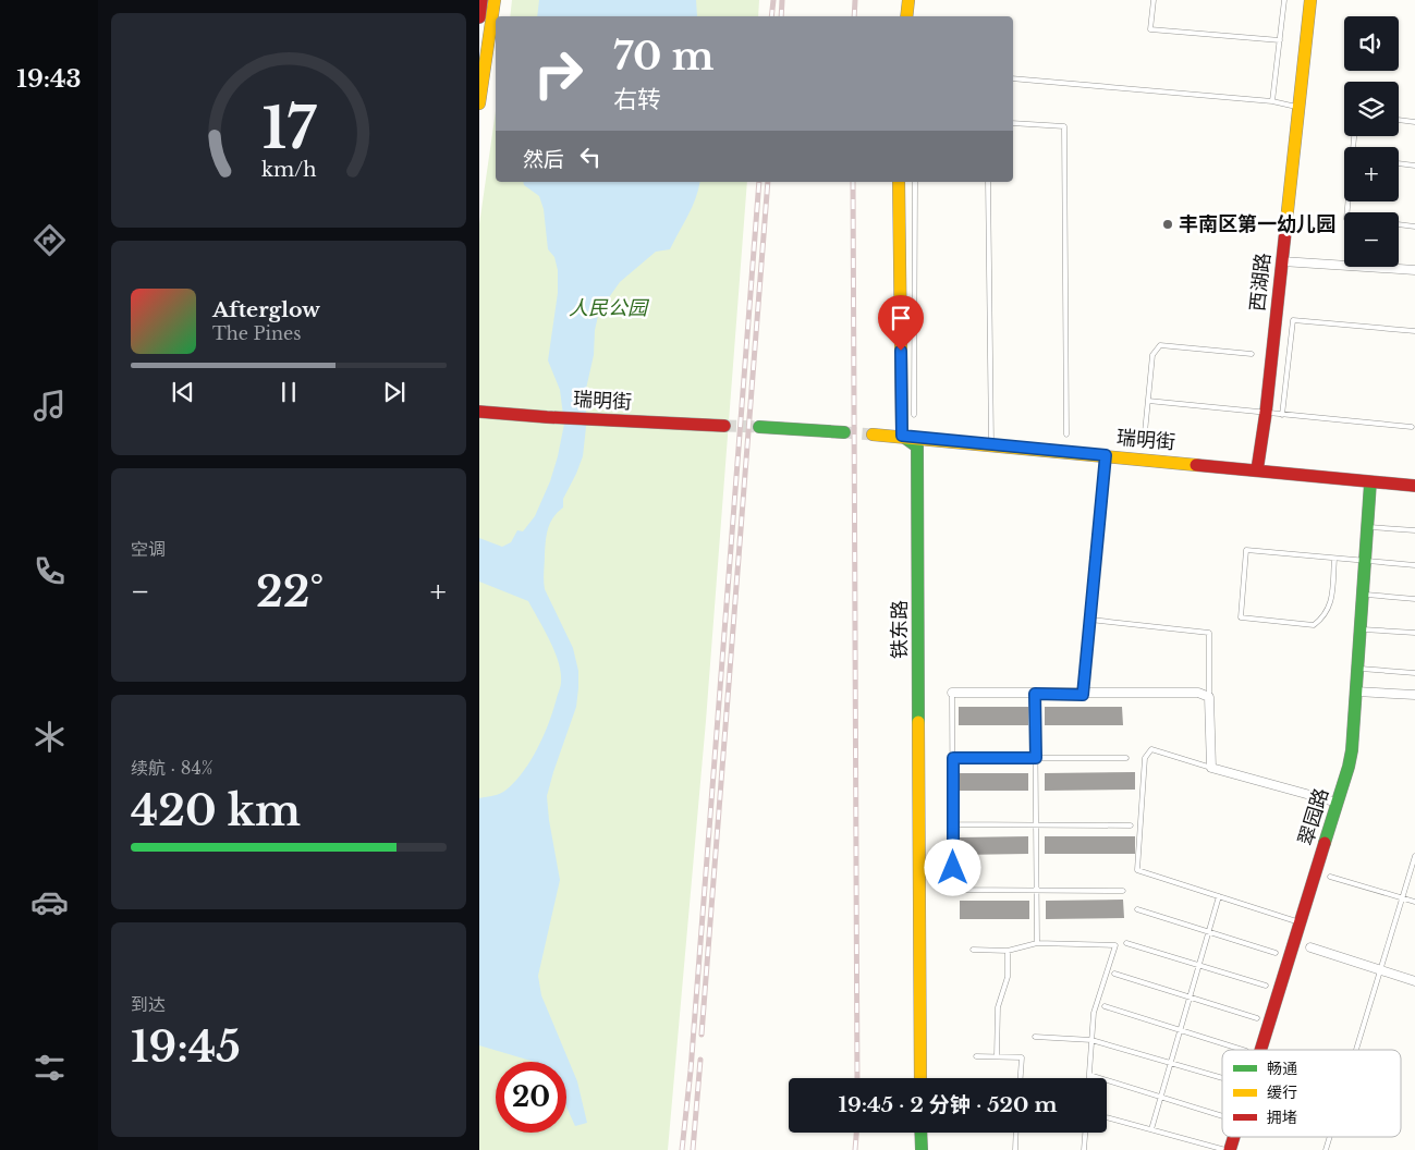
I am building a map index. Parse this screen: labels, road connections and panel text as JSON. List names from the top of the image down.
{
  "streets": {
    "main road": [
      "西湖路",
      "瑞明街",
      "铁东路",
      "翠园路"
    ]
  },
  "crossings": [
    ["西湖路", "瑞明街"],
    ["瑞明街", "铁东路"],
    ["瑞明街", "翠园路"]
  ],
  "parks": ["人民公园"],
  "places": ["丰南区第一幼儿园"],
  "legend": ["畅通", "缓行", "拥堵"],
  "page": {
    "tabs": "19:43",
    "map_buttons": ["+", "−"],
    "turn": ["70 m", "右转"],
    "then": "然后",
    "song": ["Afterglow", "The Pines"],
    "tile": [
      "空调",
      ["续航 · 84%", "420 km"],
      ["到达", "19:45"]
    ],
    "heat": ["−", "22°", "+"],
    "limit": "20",
    "trip": "19:45 · 2 分钟 · 520 m",
    "gauge": ["17", "km/h"]
  }
}
